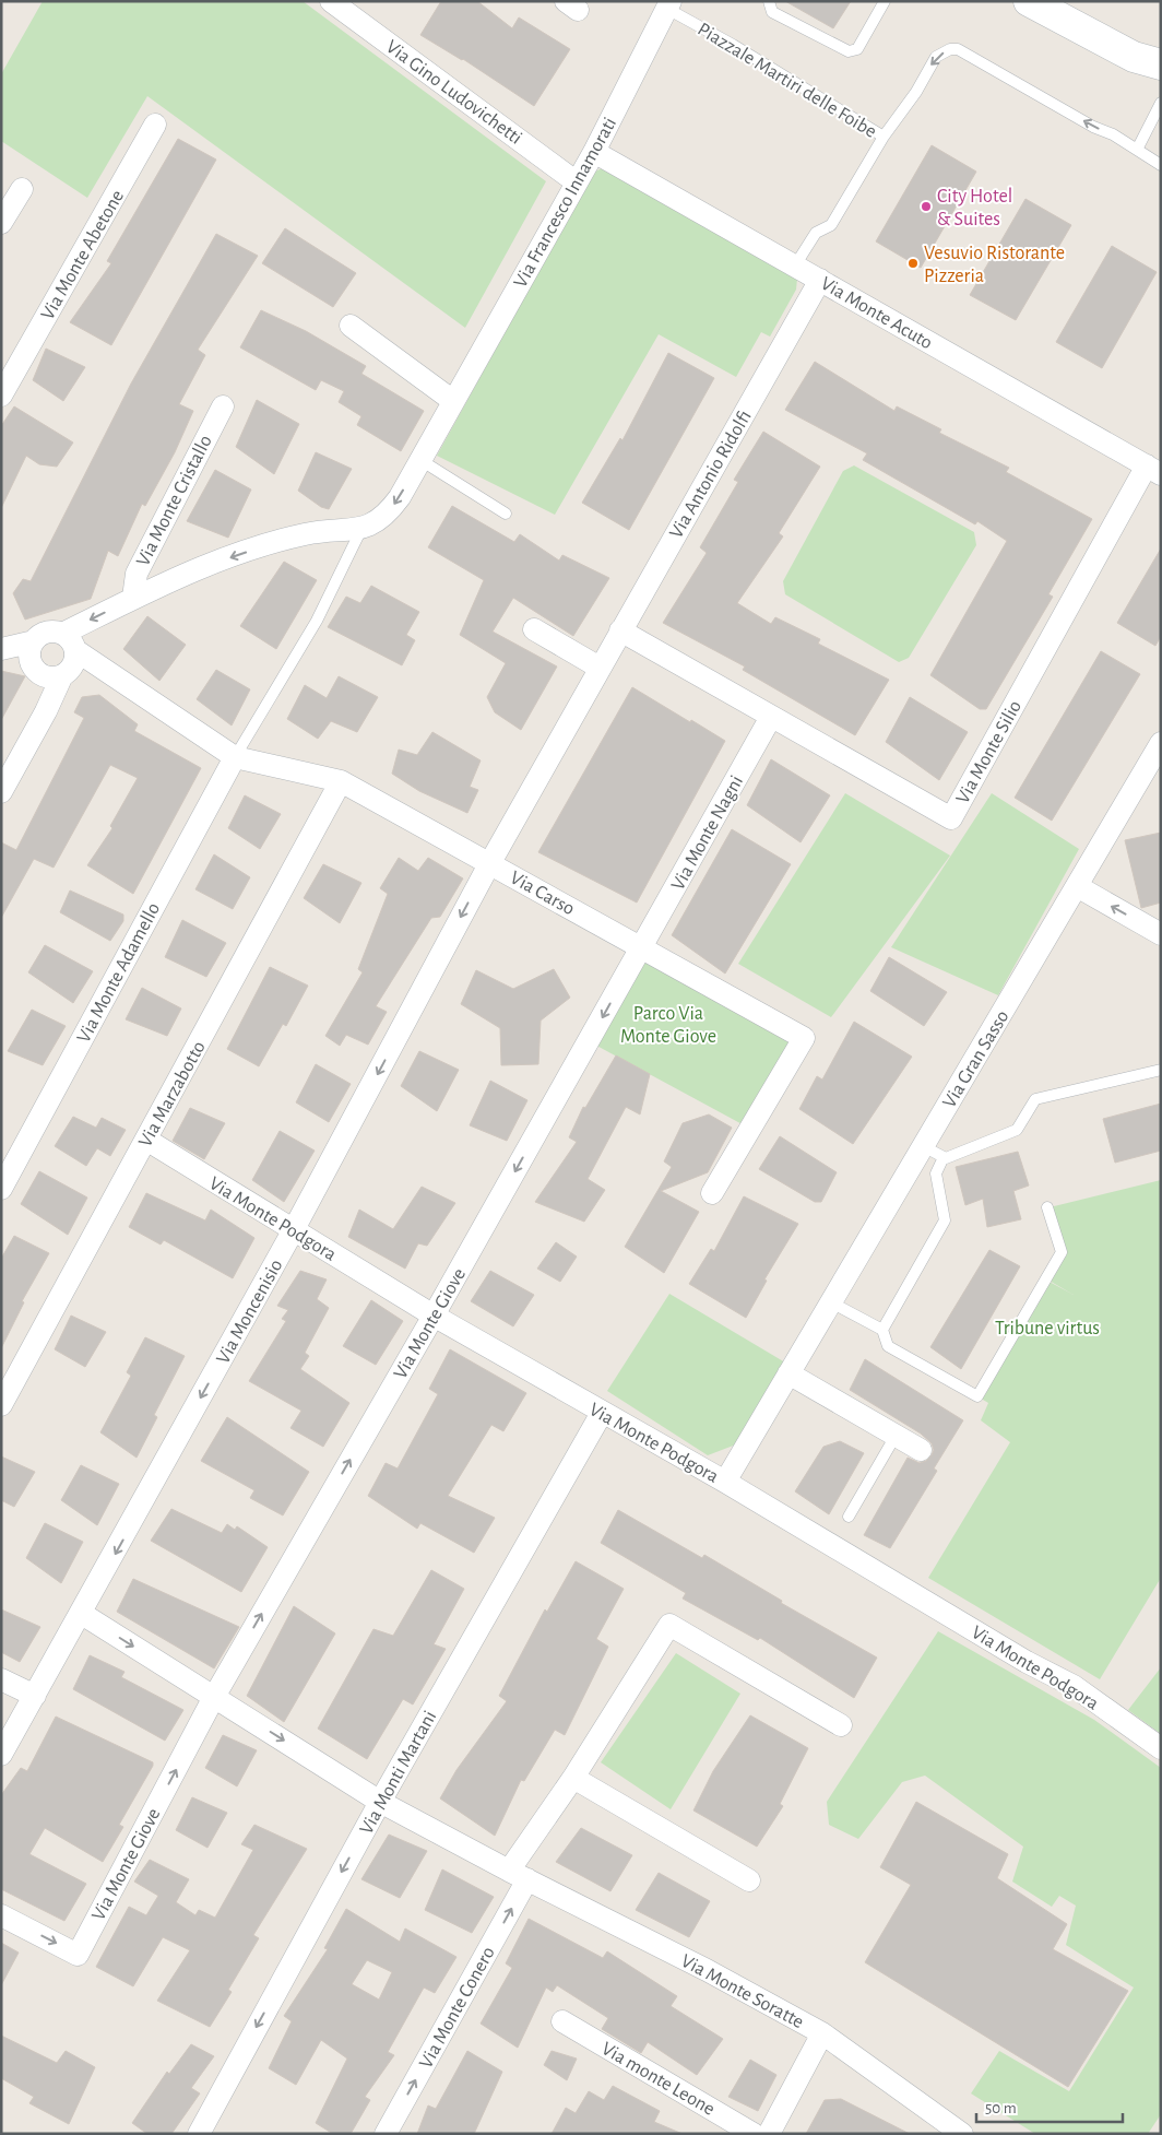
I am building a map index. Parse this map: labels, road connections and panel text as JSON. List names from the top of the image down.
{
  "streets": {
    "street": [
      "Via Gino Ludovichetti",
      "Via Francesco Innamorati",
      "Via Monte Abetone",
      "Via Monte Acuto",
      "Via Antonio Ridolfi",
      "Via Monte Cristallo",
      "Via Monte Silio",
      "Via Monte Nagni",
      "Via Carso",
      "Via Monte Adamello",
      "Via Gran Sasso",
      "Via Marzabotto",
      "Via Monte Podgora",
      "Via Moncenisio",
      "Via Monte Giove",
      "Via Monti Martani",
      "Via Monte Soratte",
      "Via Monte Conero",
      "Via monte Leone"
    ],
    "lane": ["Piazzale Martiri delle Foibe"]
  },
  "crossings": [
    ["Piazzale Martiri delle Foibe", "Via Francesco Innamorati"],
    ["Piazzale Martiri delle Foibe", "Via Monte Acuto"],
    ["Via Gino Ludovichetti", "Via Francesco Innamorati"],
    ["Via Francesco Innamorati", "Via Monte Acuto"],
    ["Via Francesco Innamorati", "Via Monte Cristallo"],
    ["Via Francesco Innamorati", "Via Carso"],
    ["Via Monte Acuto", "Via Antonio Ridolfi"],
    ["Via Monte Acuto", "Via Monte Silio"],
    ["Via Antonio Ridolfi", "Via Monte Silio"],
    ["Via Antonio Ridolfi", "Via Carso"],
    ["Via Antonio Ridolfi", "Via Moncenisio"],
    ["Via Monte Silio", "Via Monte Nagni"],
    ["Via Monte Nagni", "Via Carso"],
    ["Via Monte Nagni", "Via Monte Giove"],
    ["Via Carso", "Via Monte Adamello"],
    ["Via Carso", "Via Marzabotto"],
    ["Via Carso", "Via Moncenisio"],
    ["Via Carso", "Via Monte Giove"],
    ["Via Gran Sasso", "Via Monte Podgora"],
    ["Via Marzabotto", "Via Monte Podgora"],
    ["Via Monte Podgora", "Via Moncenisio"],
    ["Via Monte Podgora", "Via Monte Giove"],
    ["Via Monte Podgora", "Via Monti Martani"],
    ["Via Monti Martani", "Via Monte Soratte"],
    ["Via Monte Soratte", "Via Monte Conero"]
  ],
  "one_way": [
    "Via Francesco Innamorati",
    "Via Moncenisio",
    "Via Monti Martani",
    "Via Monte Conero"
  ],
  "parks": ["Parco Via Monte Giove", "Tribune virtus"],
  "places": ["City Hotel & Suites", "Vesuvio Ristorante Pizzeria"],
  "scale_bar": "50 m"
}
